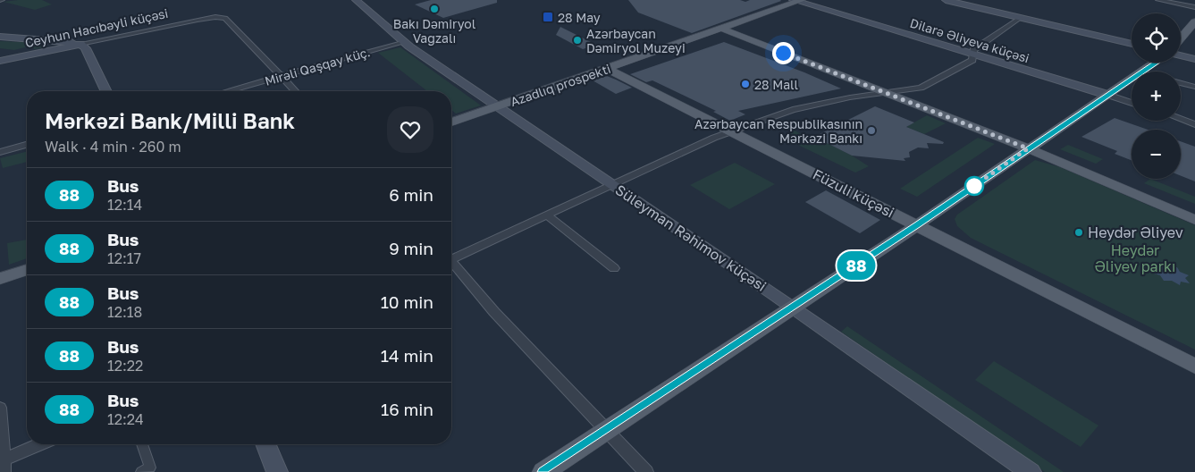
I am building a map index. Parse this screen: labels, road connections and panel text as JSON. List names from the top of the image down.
{
  "streets": {
    "main road": [
      "Ceyhun Hacıbəyli küçəsi",
      "Dilarə Əliyeva küçəsi",
      "Azadlıq prospekti",
      "Füzuli küçəsi",
      "Süleyman Rəhimov küçəsi"
    ],
    "street": ["Mirəli Qaşqay küç."]
  },
  "crossings": [
    ["Ceyhun Hacıbəyli küçəsi", "Mirəli Qaşqay küç."],
    ["Dilarə Əliyeva küçəsi", "Azadlıq prospekti"],
    ["Mirəli Qaşqay küç.", "Süleyman Rəhimov küçəsi"],
    ["Azadlıq prospekti", "Füzuli küçəsi"],
    ["Azadlıq prospekti", "Süleyman Rəhimov küçəsi"]
  ],
  "parks": ["Heydər Əliyev parkı"],
  "places": {
    "other": [
      "Bakı Dəmiryol Vağzalı",
      "Azərbaycan Dəmiryol Muzeyi",
      "28 Mall",
      "Azərbaycan Respublikasının Mərkəzi Bankı",
      "Heydər Əliyev"
    ],
    "transit": ["28 May"]
  },
  "lines": ["bus line 88"],
  "page": {
    "on_map": "88",
    "map_buttons": ["+", "−"],
    "heading": ["Mərkəzi Bank/Milli Bank", "Walk · 4 min · 260 m"],
    "list": [
      {
        "mark": "88",
        "name": "Bus",
        "note": "12:14",
        "value": "6 min"
      },
      {
        "mark": "88",
        "name": "Bus",
        "note": "12:17",
        "value": "9 min"
      },
      {
        "mark": "88",
        "name": "Bus",
        "note": "12:18",
        "value": "10 min"
      },
      {
        "mark": "88",
        "name": "Bus",
        "note": "12:22",
        "value": "14 min"
      },
      {
        "mark": "88",
        "name": "Bus",
        "note": "12:24",
        "value": "16 min"
      }
    ]
  }
}
